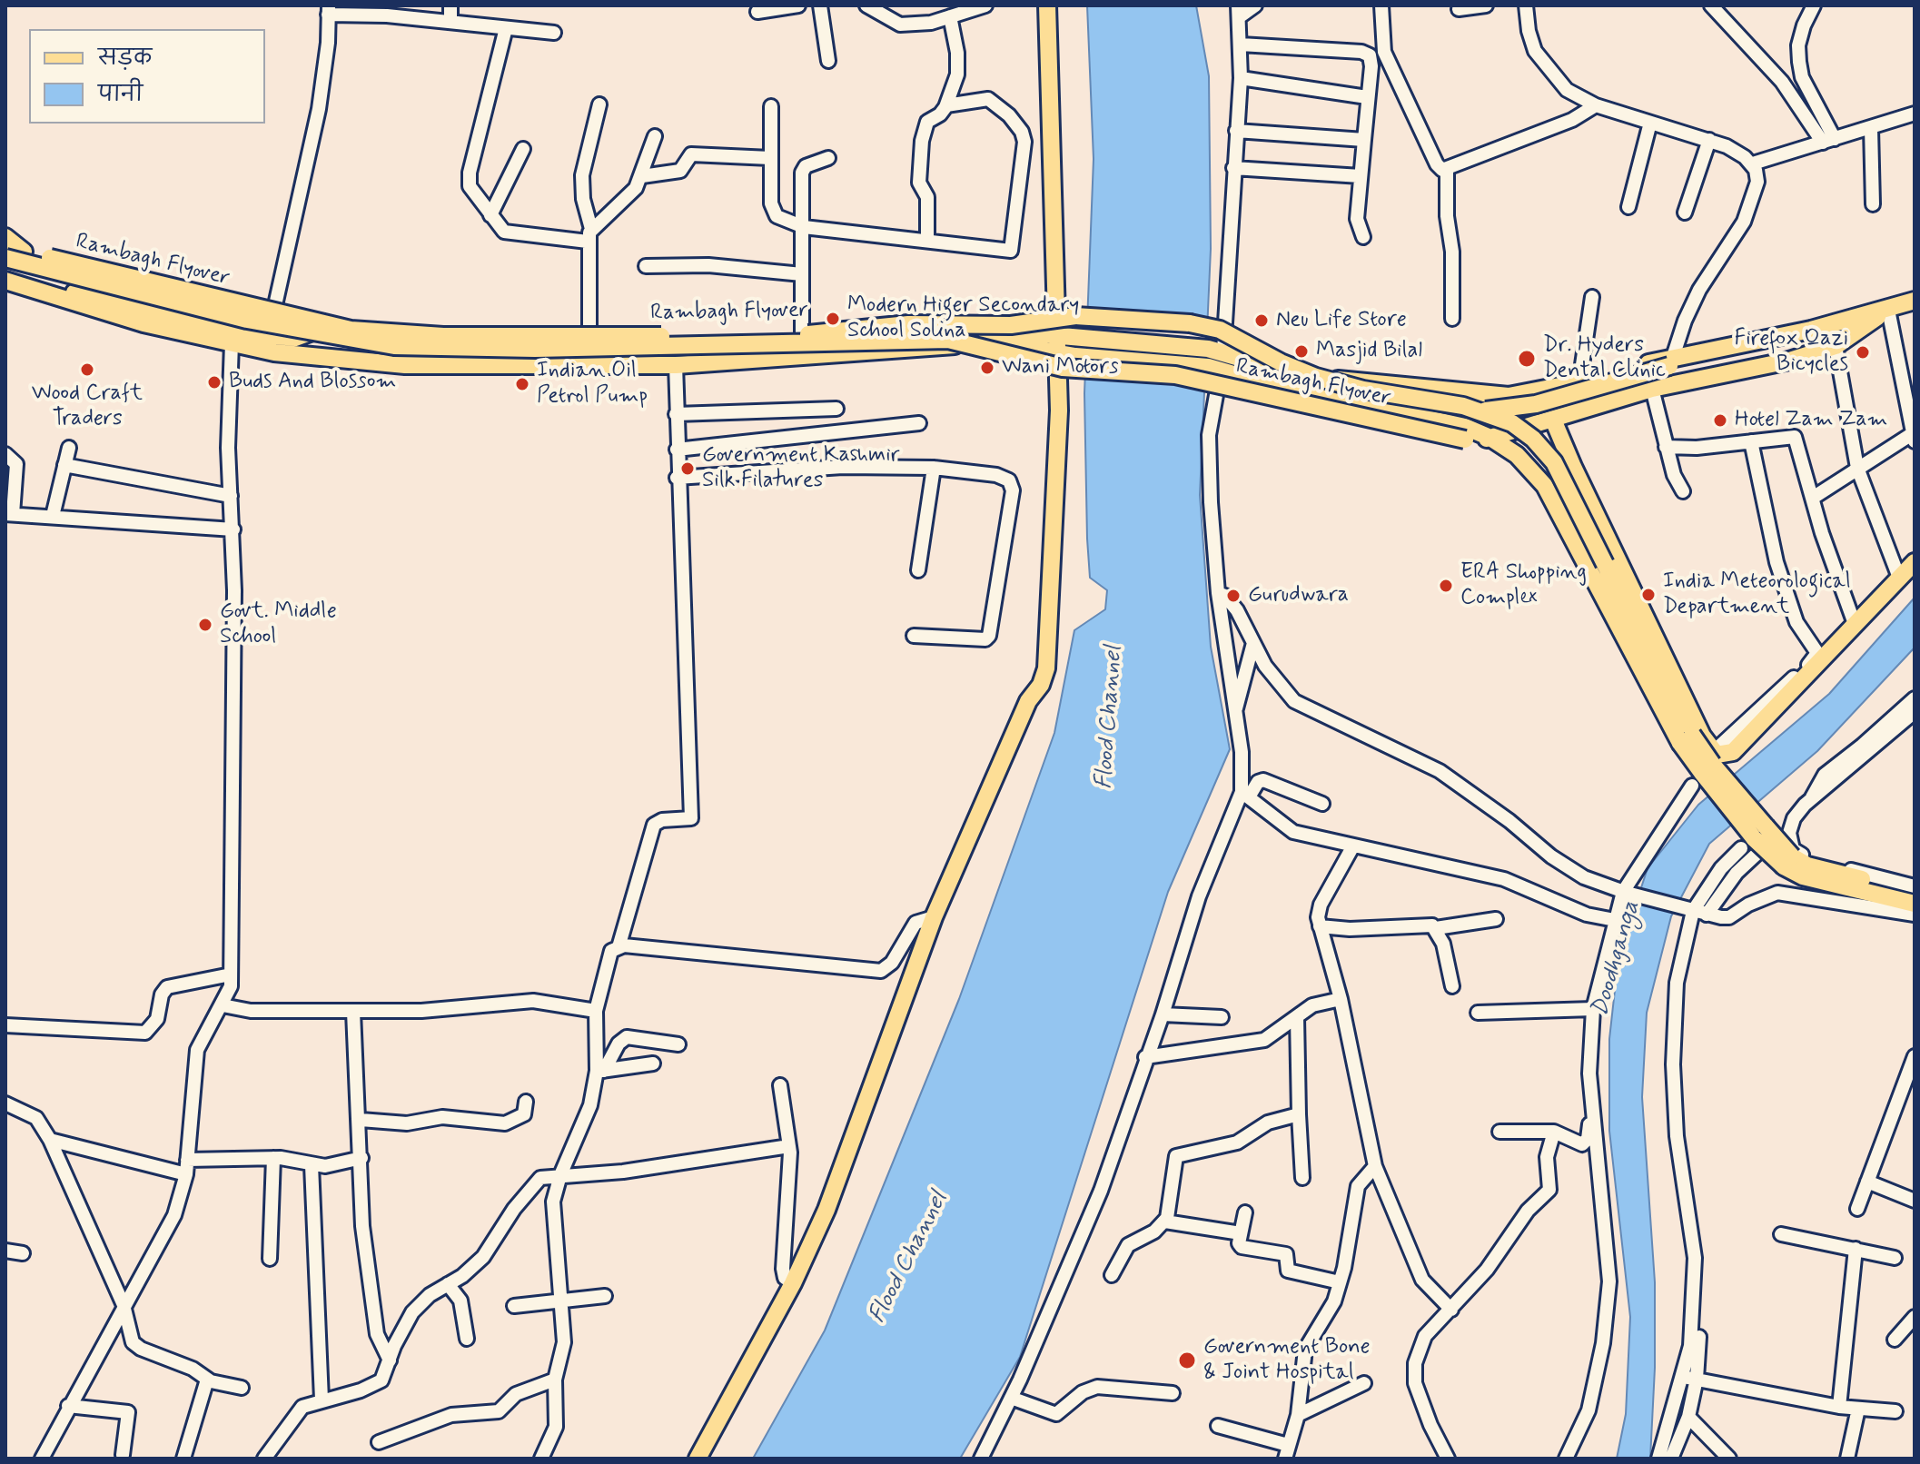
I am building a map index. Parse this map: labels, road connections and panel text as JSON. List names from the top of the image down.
{
  "streets": {
    "main road": ["Rambagh Flyover"]
  },
  "water": ["Flood Channel", "Doodhganga"],
  "places": [
    "Modern Higer Secondary School Solina",
    "Neu Life Store",
    "Masjid Bilal",
    "Firefox Qazi Bicycles",
    "Dr. Hyders Dental Clinic",
    "Wani Motors",
    "Wood Craft Traders",
    "Buds And Blossom",
    "Indian Oil Petrol Pump",
    "Hotel Zam Zam",
    "Government Kashmir Silk Filatures",
    "ERA Shopping Complex",
    "India Meteorological Department",
    "Gurudwara",
    "Govt. Middle School",
    "Government Bone & Joint Hospital"
  ],
  "legend": ["सड़क", "पानी"]
}
